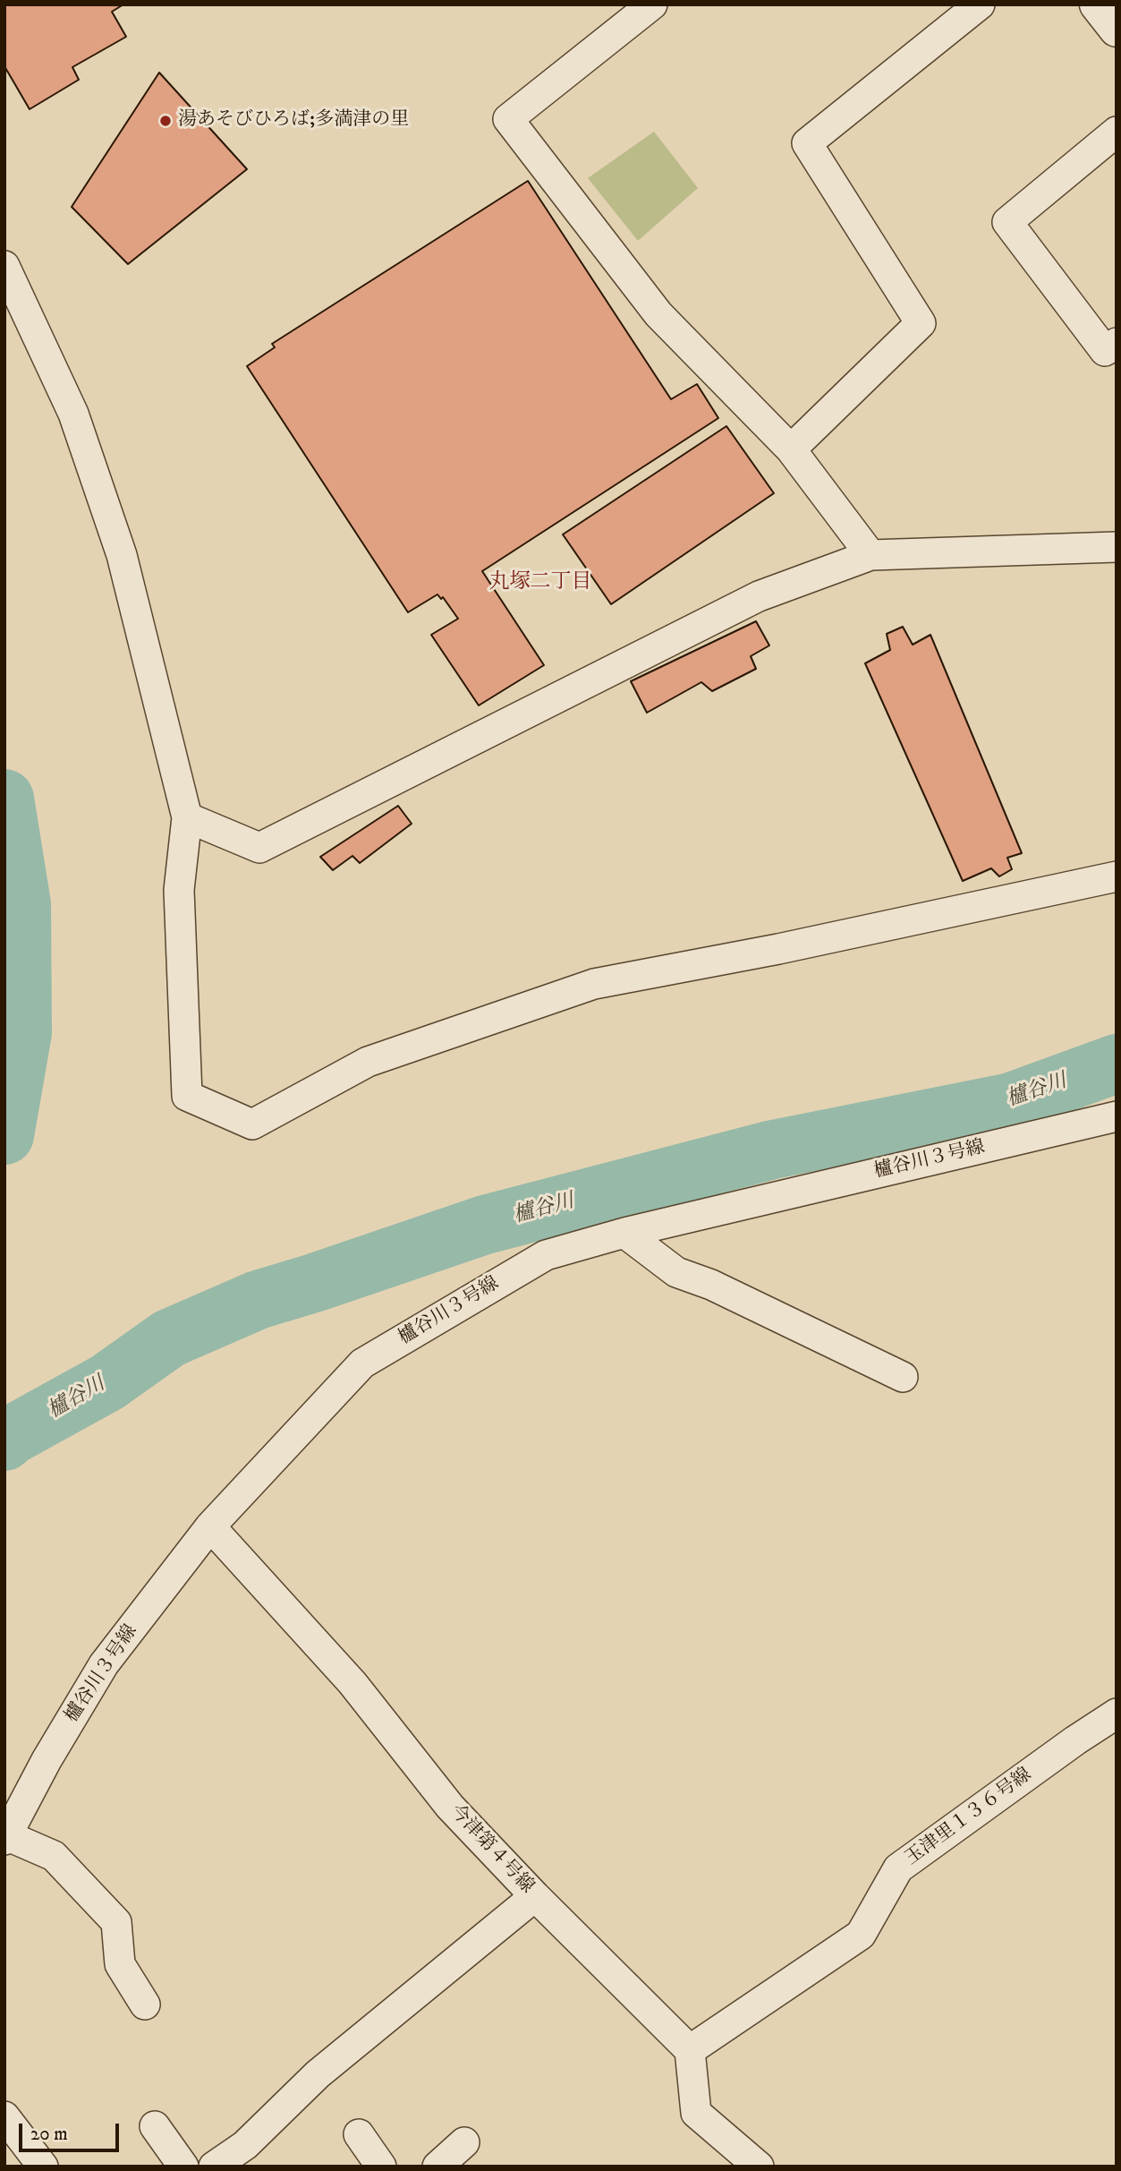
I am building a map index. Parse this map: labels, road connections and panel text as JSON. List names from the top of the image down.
{
  "streets": {
    "street": ["櫨谷川３号線", "玉津里１３６号線", "今津第４号線"]
  },
  "crossings": [
    ["櫨谷川３号線", "今津第４号線"],
    ["玉津里１３６号線", "今津第４号線"]
  ],
  "districts": ["丸塚二丁目"],
  "water": ["櫨谷川"],
  "places": ["湯あそびひろば;多満津の里"],
  "scale_bar": "20 m"
}
